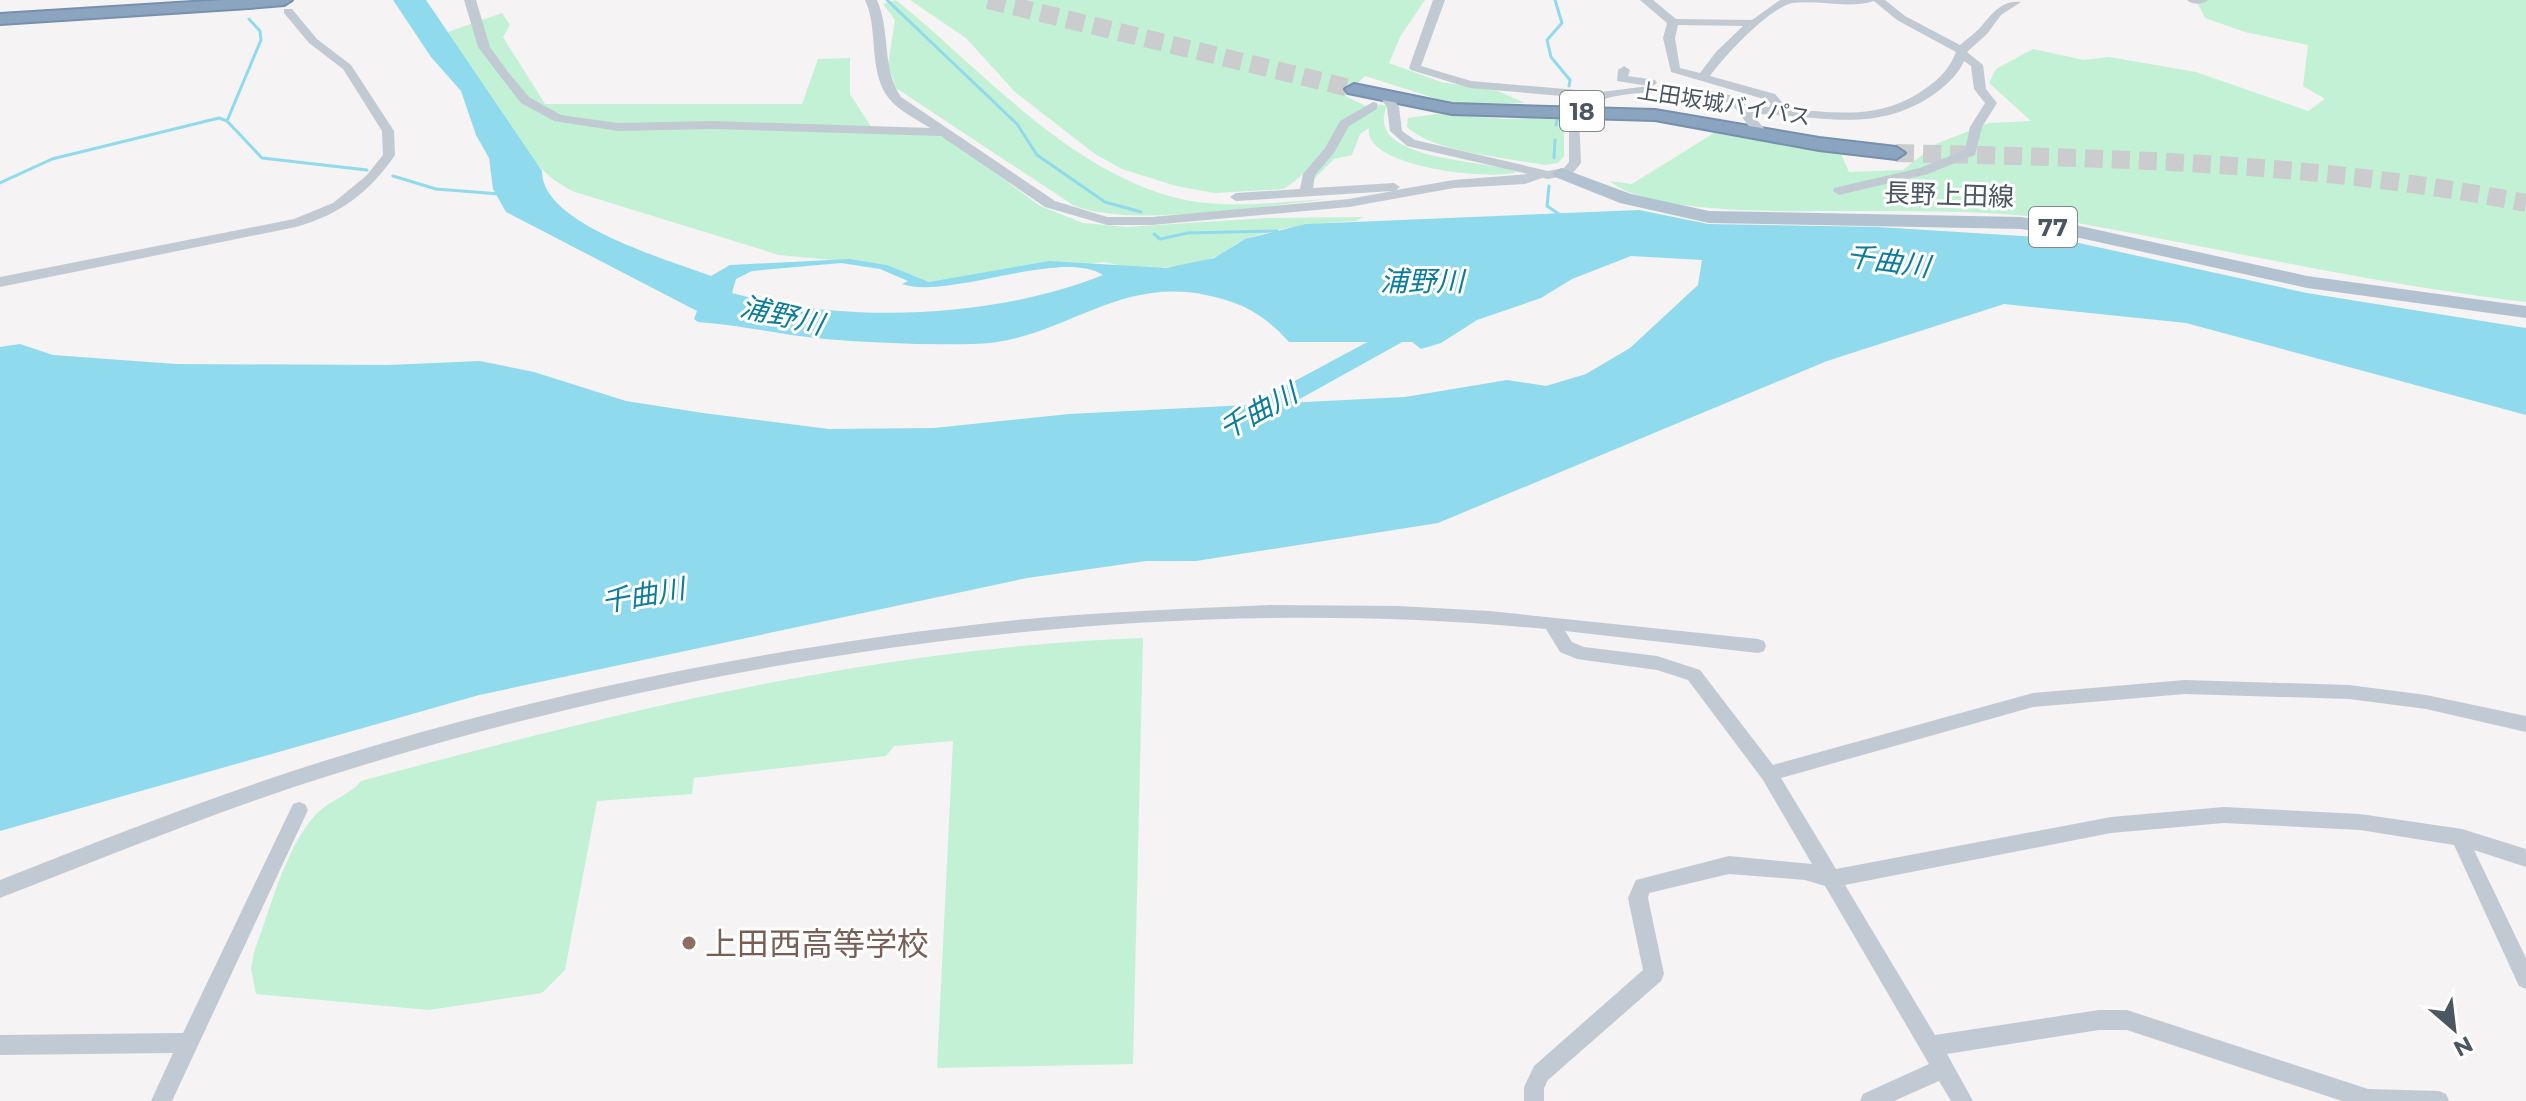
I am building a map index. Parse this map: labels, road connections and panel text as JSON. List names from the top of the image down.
{
  "streets": {
    "highway": ["上田坂城バイパス", "18"],
    "main road": ["長野上田線", "77"]
  },
  "water": ["千曲川", "浦野川"],
  "places": ["上田西高等学校"],
  "north": "bottom right"
}
